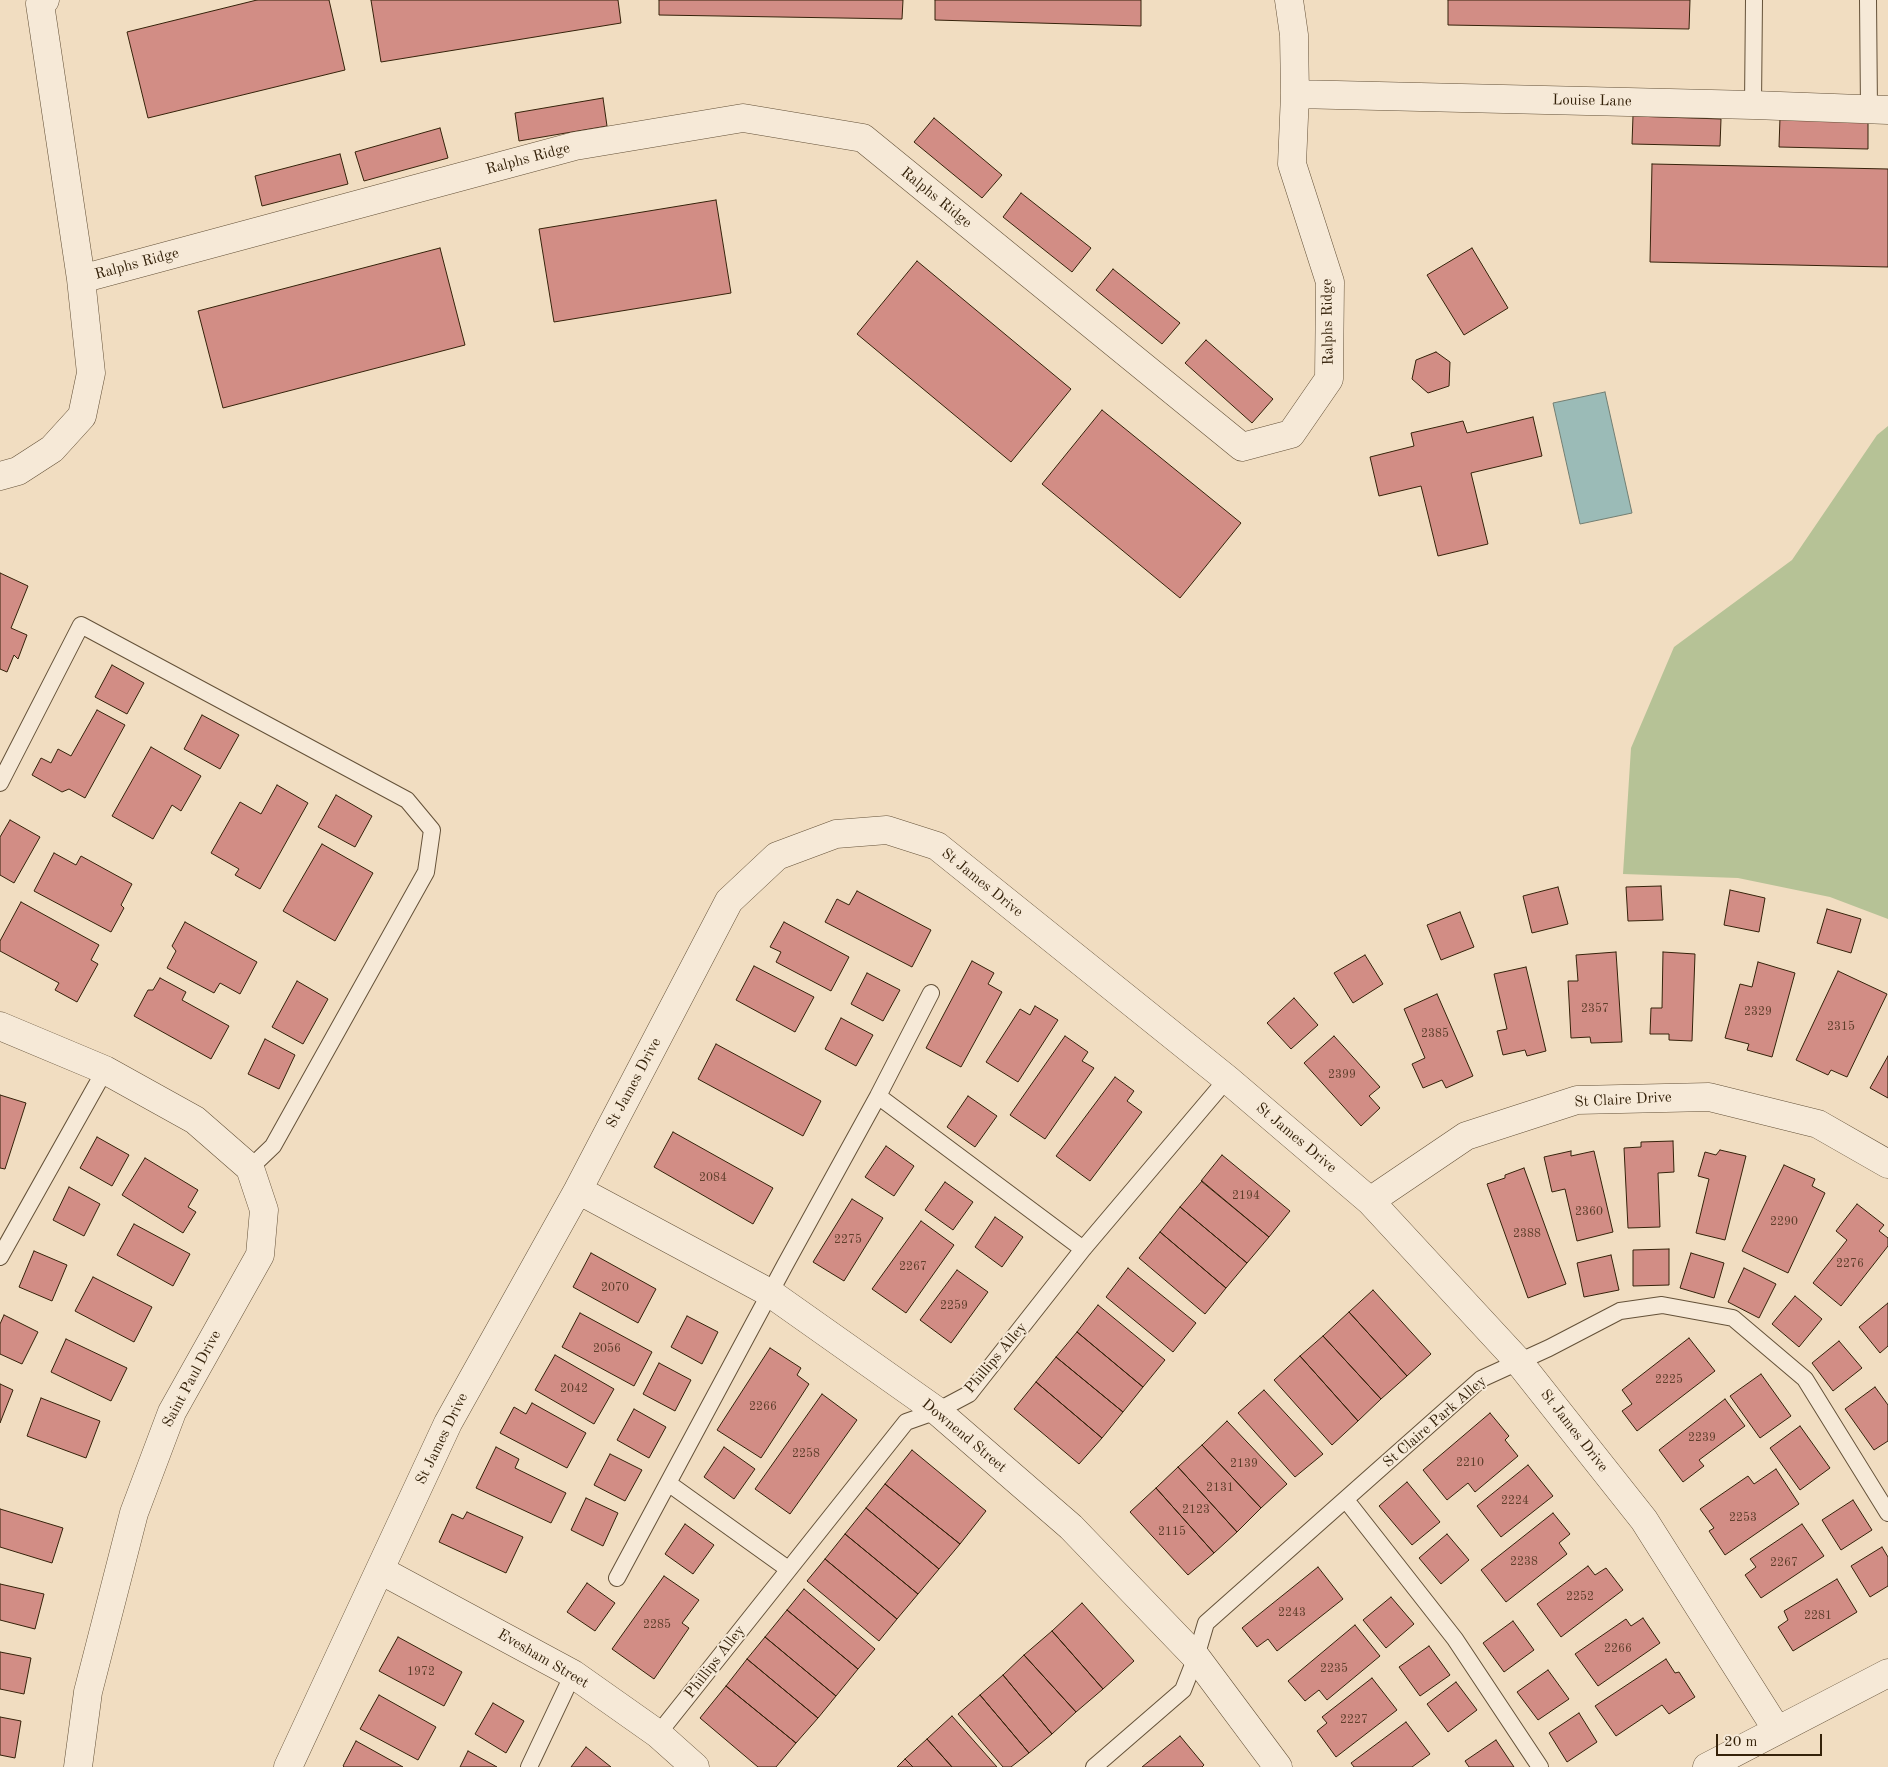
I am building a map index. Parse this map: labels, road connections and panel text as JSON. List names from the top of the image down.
{
  "streets": {
    "street": [
      "Louise Lane",
      "Ralphs Ridge",
      "St James Drive",
      "St Claire Drive",
      "Saint Paul Drive",
      "Downend Street",
      "Evesham Street"
    ],
    "lane": ["Phillips Alley", "St Claire Park Alley"]
  },
  "crossings": [
    ["Louise Lane", "Ralphs Ridge"],
    ["St James Drive", "St Claire Drive"],
    ["St James Drive", "Phillips Alley"],
    ["St James Drive", "St Claire Park Alley"],
    ["St James Drive", "Downend Street"],
    ["St James Drive", "Evesham Street"],
    ["Phillips Alley", "Downend Street"],
    ["Phillips Alley", "Evesham Street"],
    ["St Claire Park Alley", "Downend Street"]
  ],
  "house_numbers": [
    "2357",
    "2329",
    "2315",
    "2385",
    "2399",
    "2084",
    "2194",
    "2360",
    "2290",
    "2388",
    "2275",
    "2276",
    "2267",
    "2070",
    "2259",
    "2056",
    "2225",
    "2042",
    "2266",
    "2239",
    "2258",
    "2210",
    "2139",
    "2131",
    "2224",
    "2123",
    "2253",
    "2115",
    "2238",
    "2267",
    "2252",
    "2243",
    "2281",
    "2285",
    "2266",
    "2235",
    "1972",
    "2227"
  ],
  "scale_bar": "20 m"
}
